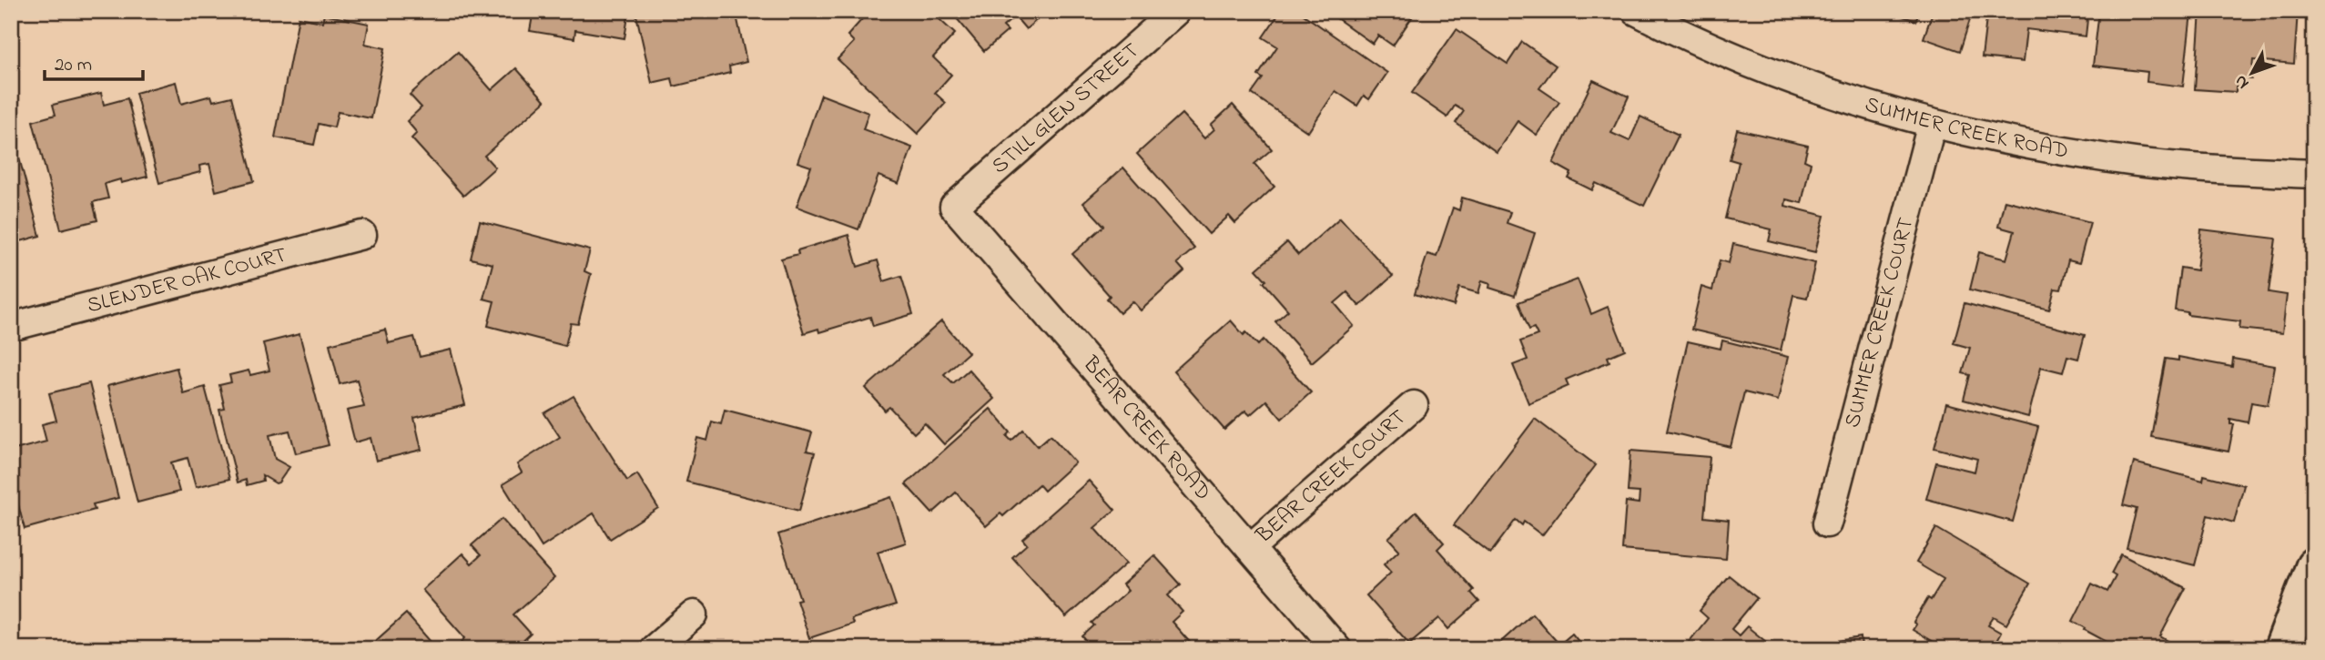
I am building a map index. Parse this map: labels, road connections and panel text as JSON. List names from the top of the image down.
{
  "streets": {
    "street": [
      "STILL GLEN STREET",
      "SUMMER CREEK ROAD",
      "SLENDER OAK COURT",
      "SUMMER CREEK COURT",
      "BEAR CREEK ROAD",
      "BEAR CREEK COURT"
    ]
  },
  "crossings": [
    ["STILL GLEN STREET", "BEAR CREEK ROAD"],
    ["SUMMER CREEK ROAD", "SUMMER CREEK COURT"],
    ["BEAR CREEK ROAD", "BEAR CREEK COURT"]
  ],
  "scale_bar": "20 m",
  "north": "bottom left"
}
